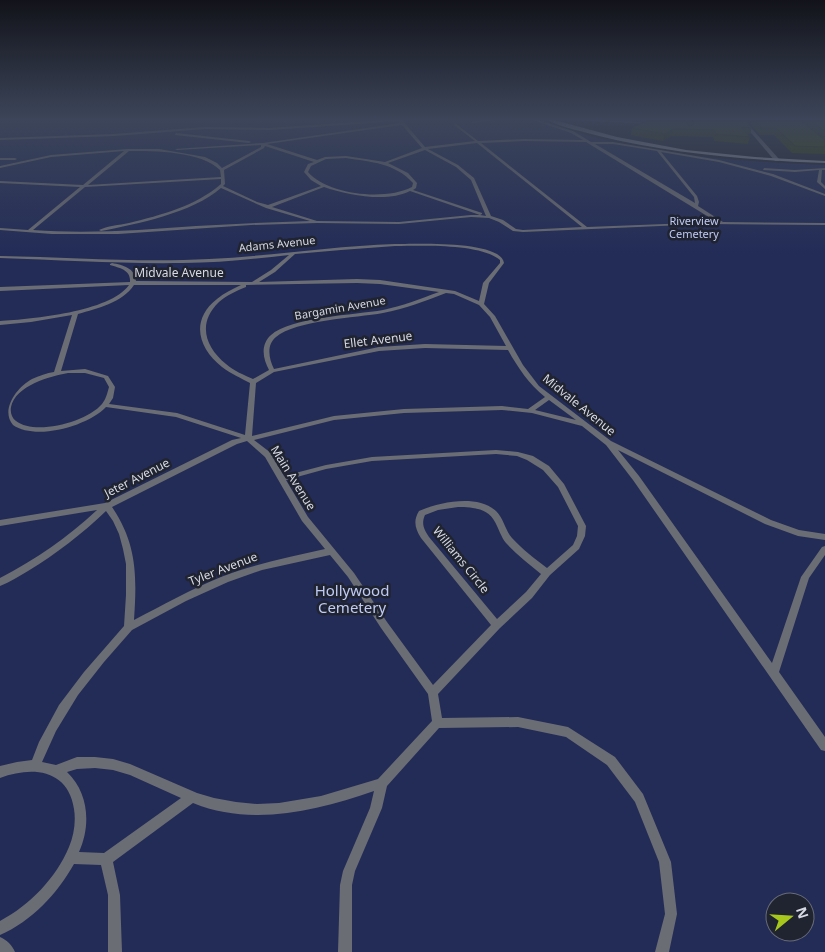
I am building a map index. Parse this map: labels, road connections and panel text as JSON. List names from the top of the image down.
{
  "streets": {
    "lane": [
      "Adams Avenue",
      "Midvale Avenue",
      "Bargamin Avenue",
      "Ellet Avenue",
      "Jeter Avenue",
      "Main Avenue",
      "Williams Circle",
      "Tyler Avenue"
    ]
  },
  "crossings": [
    ["Adams Avenue", "Midvale Avenue"],
    ["Midvale Avenue", "Bargamin Avenue"],
    ["Midvale Avenue", "Ellet Avenue"],
    ["Midvale Avenue", "Jeter Avenue"],
    ["Bargamin Avenue", "Ellet Avenue"],
    ["Jeter Avenue", "Main Avenue"],
    ["Main Avenue", "Tyler Avenue"]
  ],
  "parks": ["Riverview Cemetery", "Hollywood Cemetery"],
  "north": "right"
}
